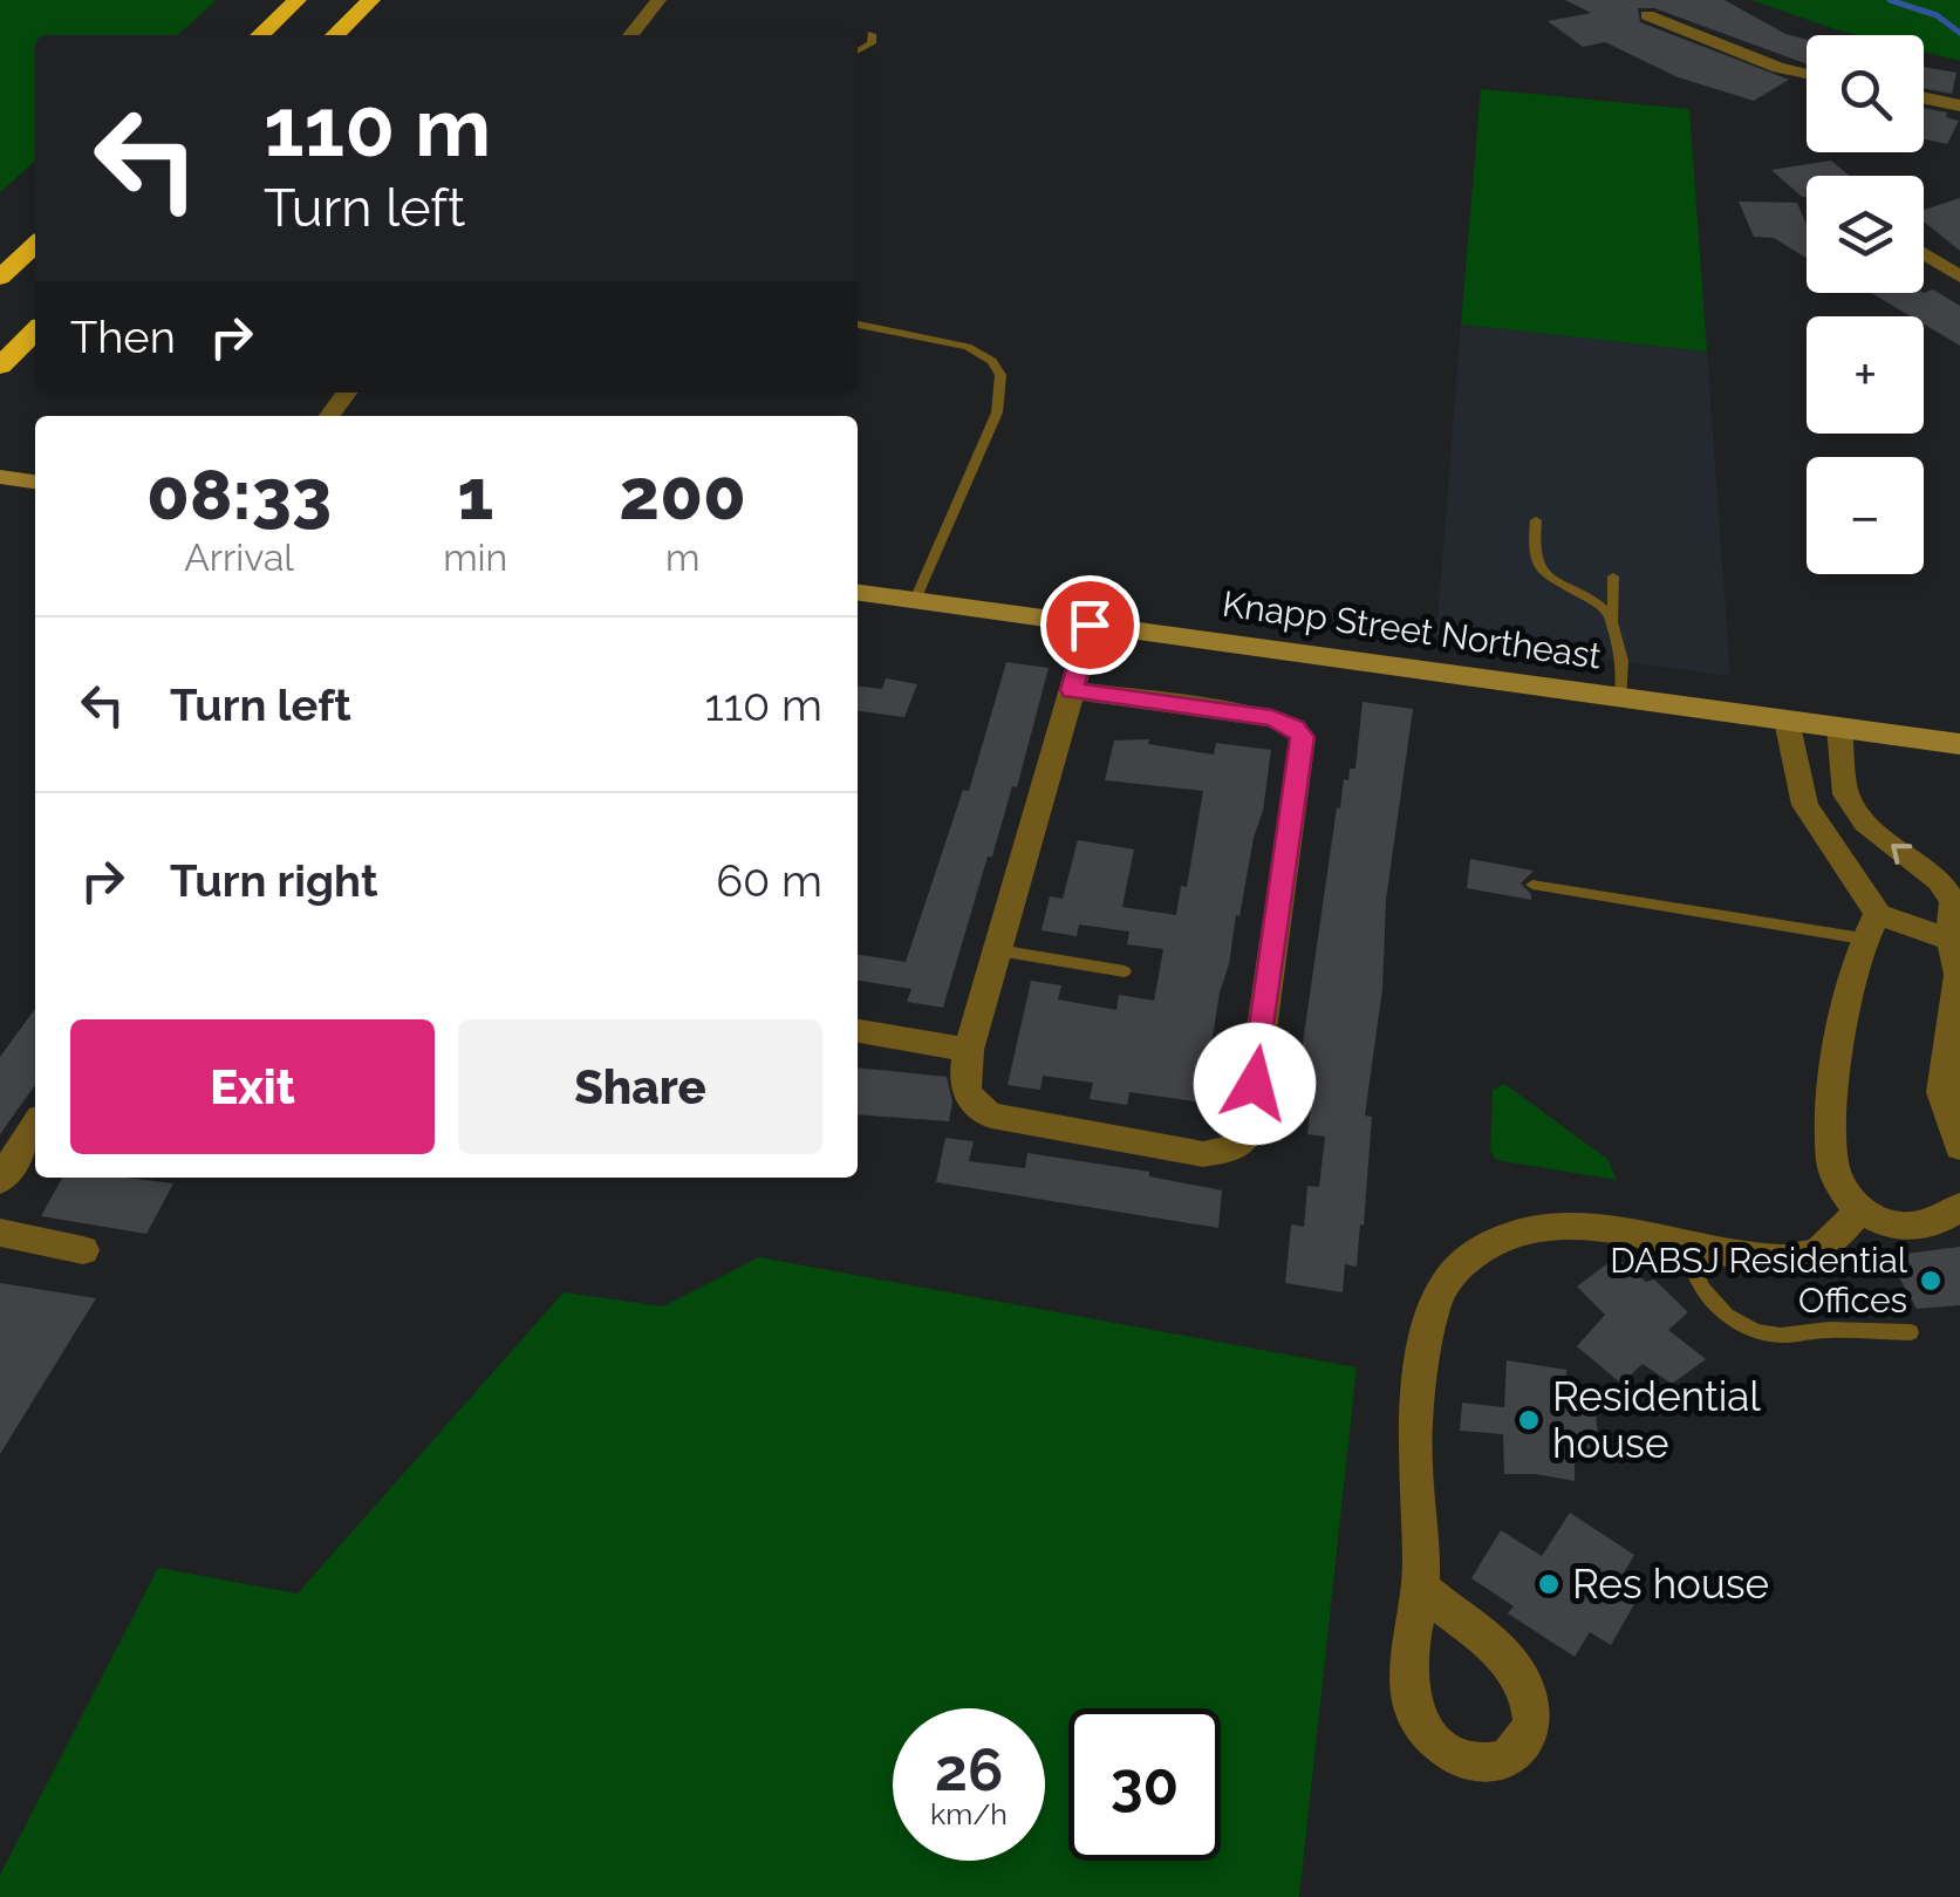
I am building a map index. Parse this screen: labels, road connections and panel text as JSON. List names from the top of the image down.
{
  "streets": {
    "main road": ["Knapp Street Northeast"]
  },
  "places": ["DABSJ Residential Offices", "Residential house", "Res house"],
  "page": {
    "map_buttons": ["+", "−"],
    "turn": ["110 m", "Turn left"],
    "then": "Then",
    "eta": [
      "08:33",
      "Arrival",
      "1",
      "min",
      "200",
      "m"
    ],
    "list": [
      {
        "name": "Turn left",
        "value": "110 m"
      },
      {
        "name": "Turn right",
        "value": "60 m"
      }
    ],
    "buttons": ["Exit", "Share"],
    "speed": "26 km/h",
    "limit": "30"
  }
}
